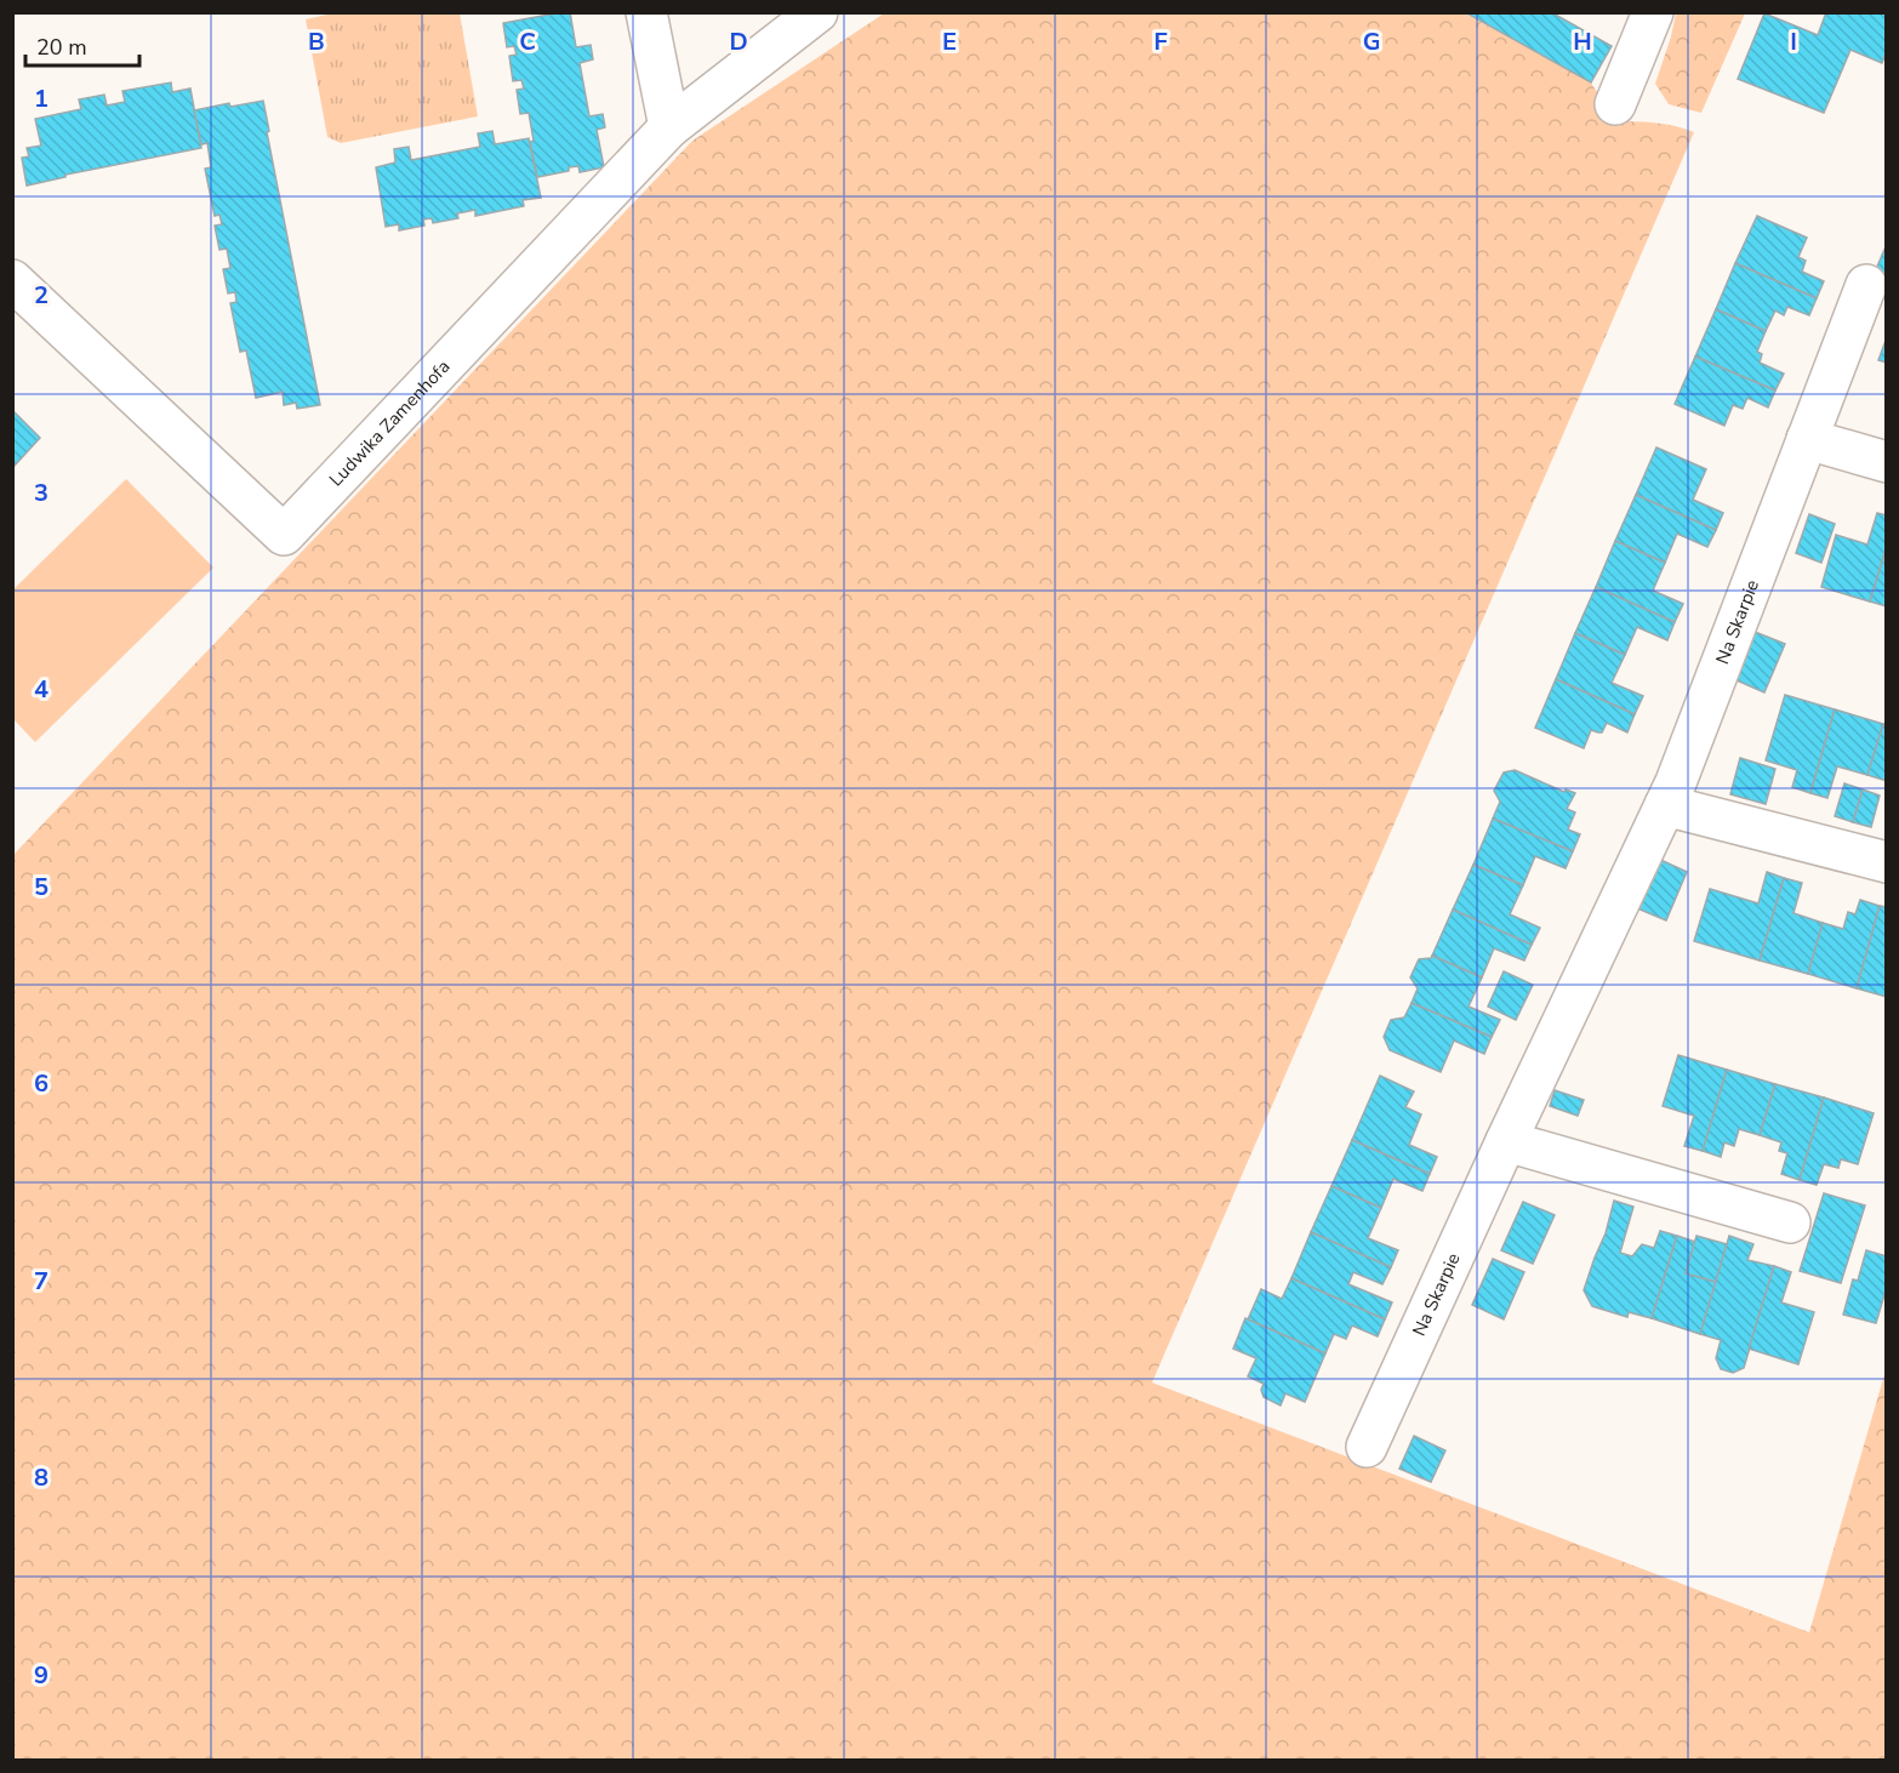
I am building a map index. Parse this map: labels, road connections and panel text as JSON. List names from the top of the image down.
{
  "streets": {
    "street": ["Ludwika Zamenhofa", "Na Skarpie"]
  },
  "scale_bar": "20 m",
  "grid": {
    "columns": [
      "B",
      "C",
      "D",
      "E",
      "F",
      "G",
      "H",
      "I"
    ],
    "rows": [
      "1",
      "2",
      "3",
      "4",
      "5",
      "6",
      "7",
      "8",
      "9"
    ]
  }
}
